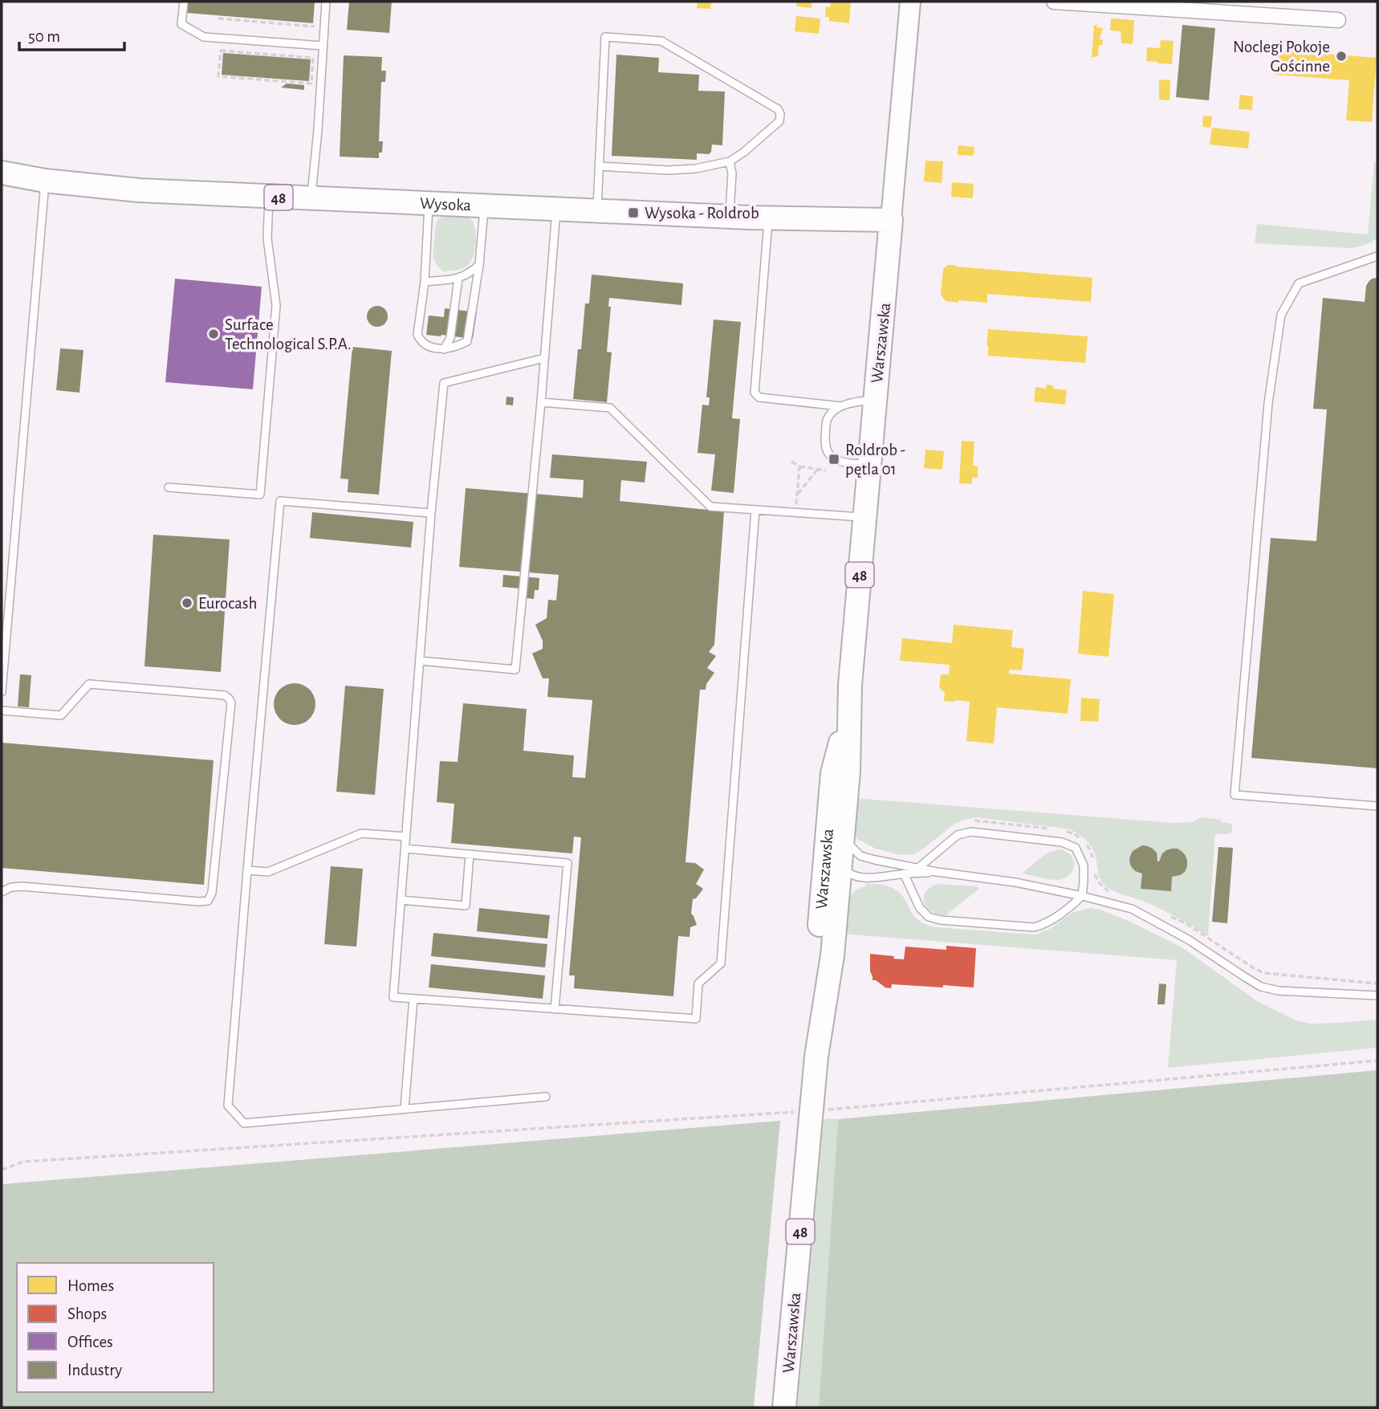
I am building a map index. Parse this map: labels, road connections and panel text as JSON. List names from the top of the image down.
{
  "streets": {
    "main road": ["48", "Wysoka", "Warszawska"]
  },
  "crossings": [
    ["Wysoka", "Warszawska"]
  ],
  "places": {
    "other": ["Noclegi Pokoje Gościnne", "Surface Technological S.P.A.", "Eurocash"],
    "transit": ["Wysoka - Roldrob", "Roldrob - pętla 01"]
  },
  "legend": [
    "Homes",
    "Shops",
    "Offices",
    "Industry"
  ],
  "scale_bar": "50 m"
}
